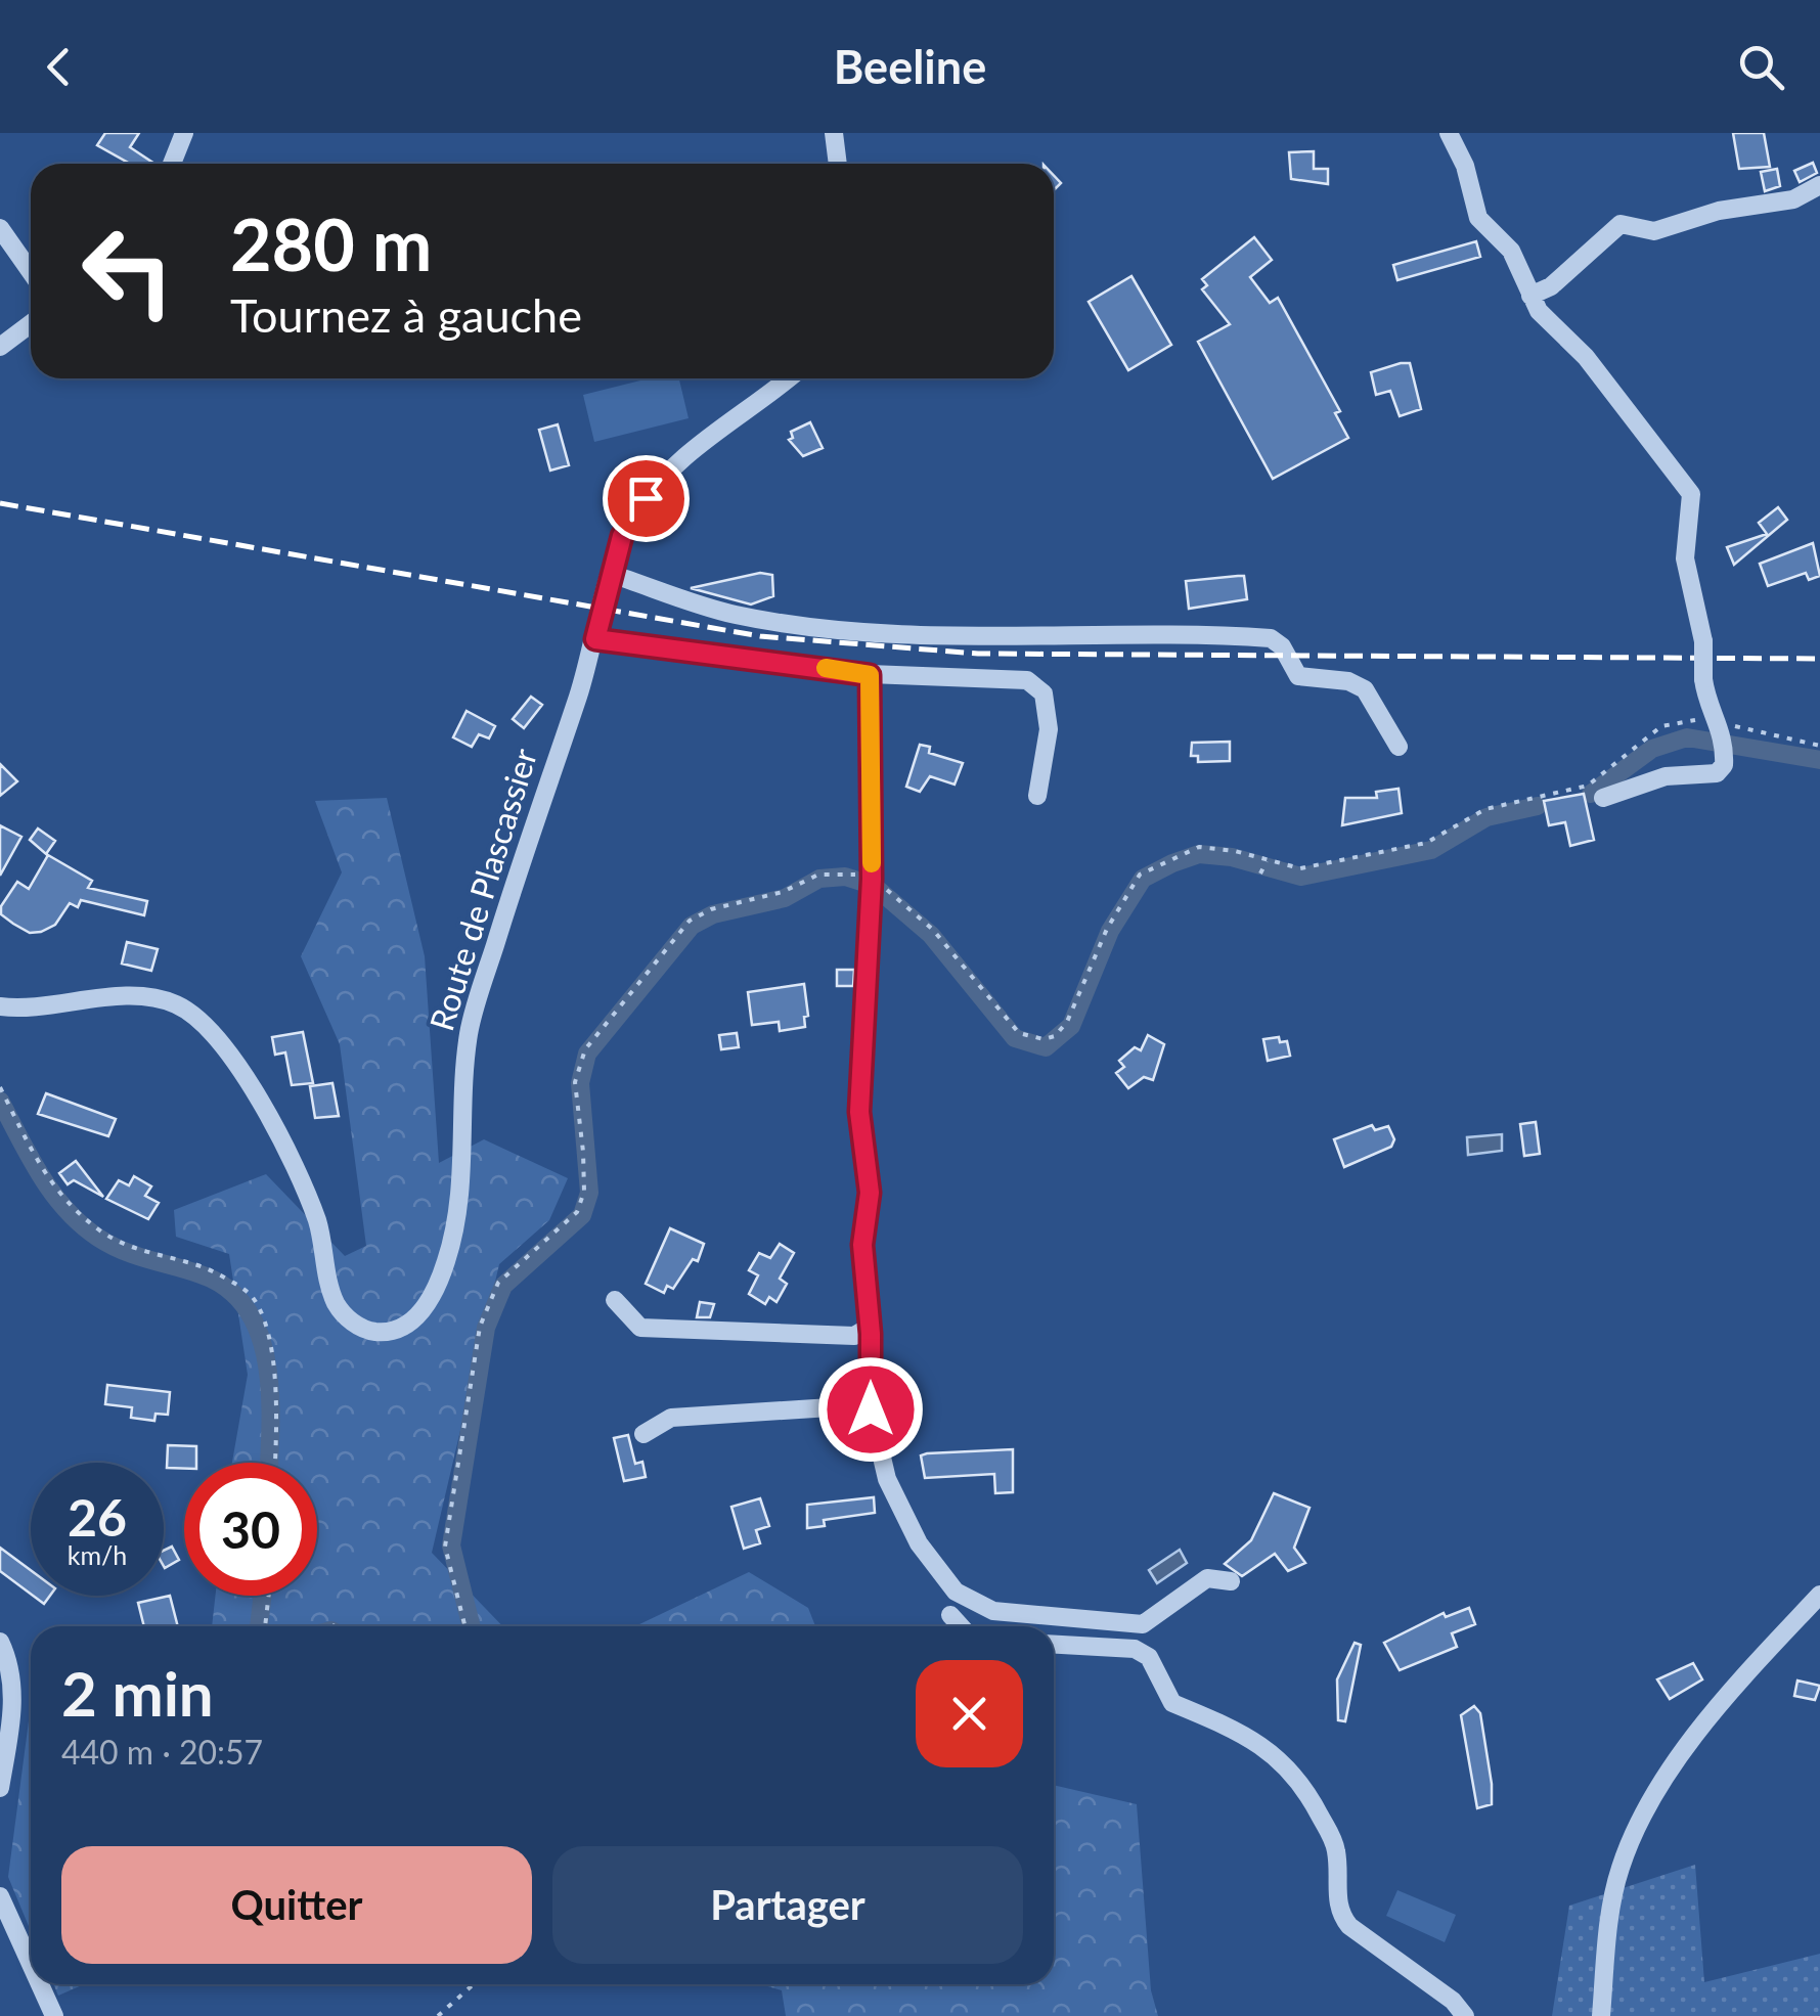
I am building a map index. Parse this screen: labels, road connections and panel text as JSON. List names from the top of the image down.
{
  "streets": {
    "street": ["Route de Plascassier"]
  },
  "page": {
    "header": "Beeline",
    "turn": ["280 m", "Tournez à gauche"],
    "speed": "26 km/h",
    "limit": "30",
    "heading": ["2 min", "440 m · 20:57"],
    "buttons": ["Quitter", "Partager"]
  }
}
